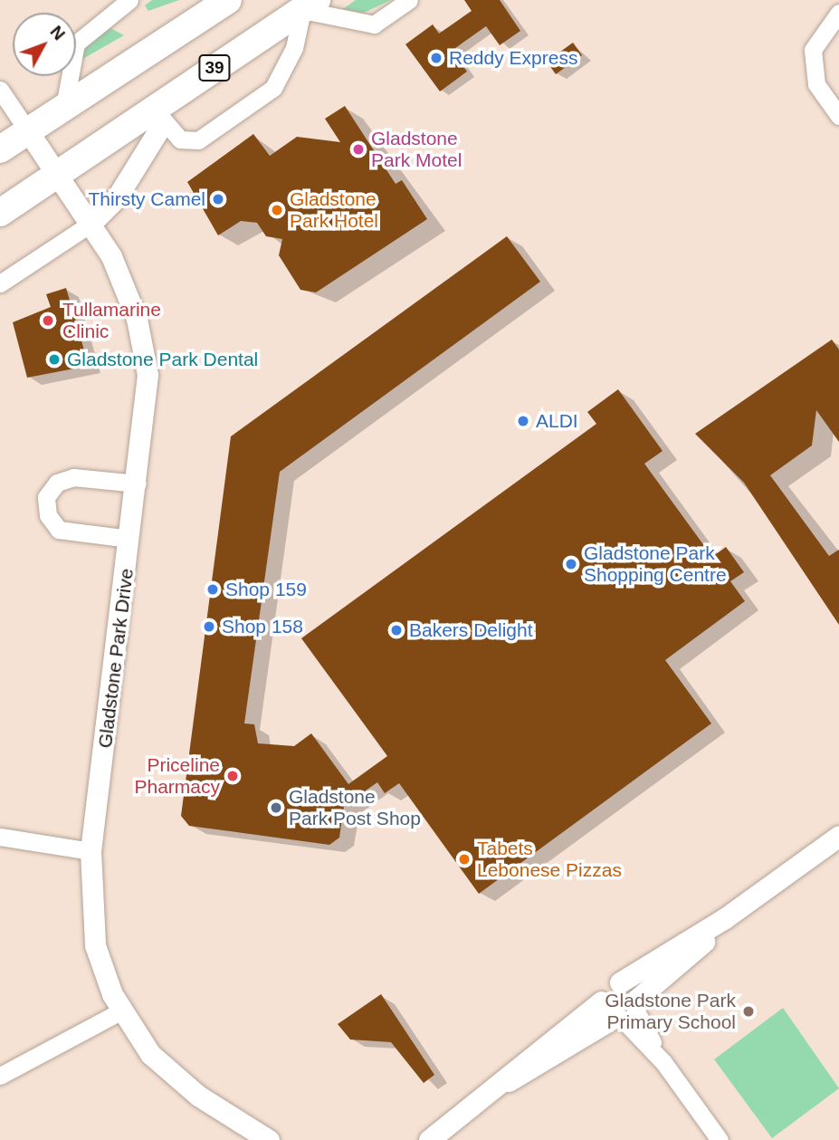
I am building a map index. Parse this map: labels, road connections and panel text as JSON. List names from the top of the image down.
{
  "streets": {
    "main road": ["39"],
    "street": ["Gladstone Park Drive"]
  },
  "crossings": [
    ["39", "Gladstone Park Drive"]
  ],
  "places": [
    "Reddy Express",
    "Gladstone Park Motel",
    "Thirsty Camel",
    "Gladstone Park Hotel",
    "Tullamarine Clinic",
    "Gladstone Park Dental",
    "ALDI",
    "Gladstone Park Shopping Centre",
    "Shop 159",
    "Shop 158",
    "Bakers Delight",
    "Priceline Pharmacy",
    "Gladstone Park Post Shop",
    "Tabets Lebonese Pizzas",
    "Gladstone Park Primary School"
  ],
  "north": "top right"
}
